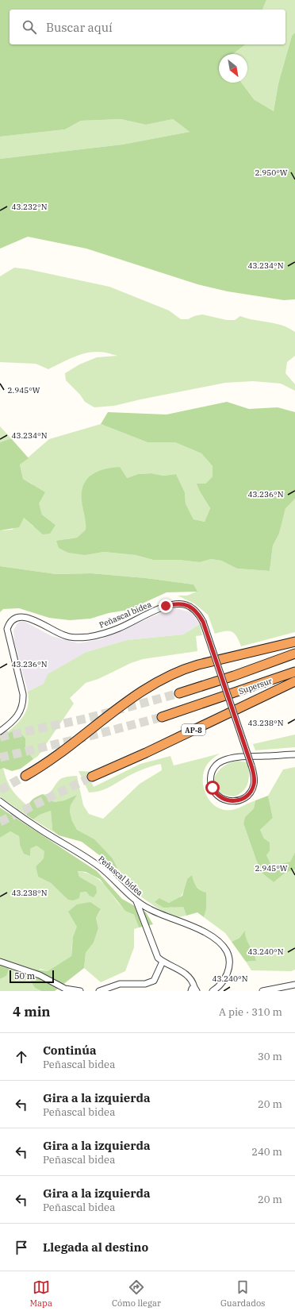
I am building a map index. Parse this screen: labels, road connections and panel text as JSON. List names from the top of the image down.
{
  "streets": {
    "highway": ["Supersur", "AP-8"],
    "street": ["Peñascal bidea"]
  },
  "scale_bar": "50 m",
  "north": "bottom right",
  "page": {
    "search": "Buscar aquí",
    "scale": "50 m",
    "heading": ["4 min", "A pie · 310 m"],
    "list": [
      ["Continúa", "Peñascal bidea", "30 m"],
      ["Gira a la izquierda", "Peñascal bidea", "20 m"],
      ["Gira a la izquierda", "Peñascal bidea", "240 m"],
      ["Gira a la izquierda", "Peñascal bidea", "20 m"],
      "Llegada al destino"
    ],
    "nav": ["Mapa", "Cómo llegar", "Guardados"]
  },
  "coordinates": [
    "2.950°W",
    "43.232°N",
    "43.234°N",
    "2.945°W",
    "43.236°N",
    "43.238°N",
    "43.240°N"
  ]
}
